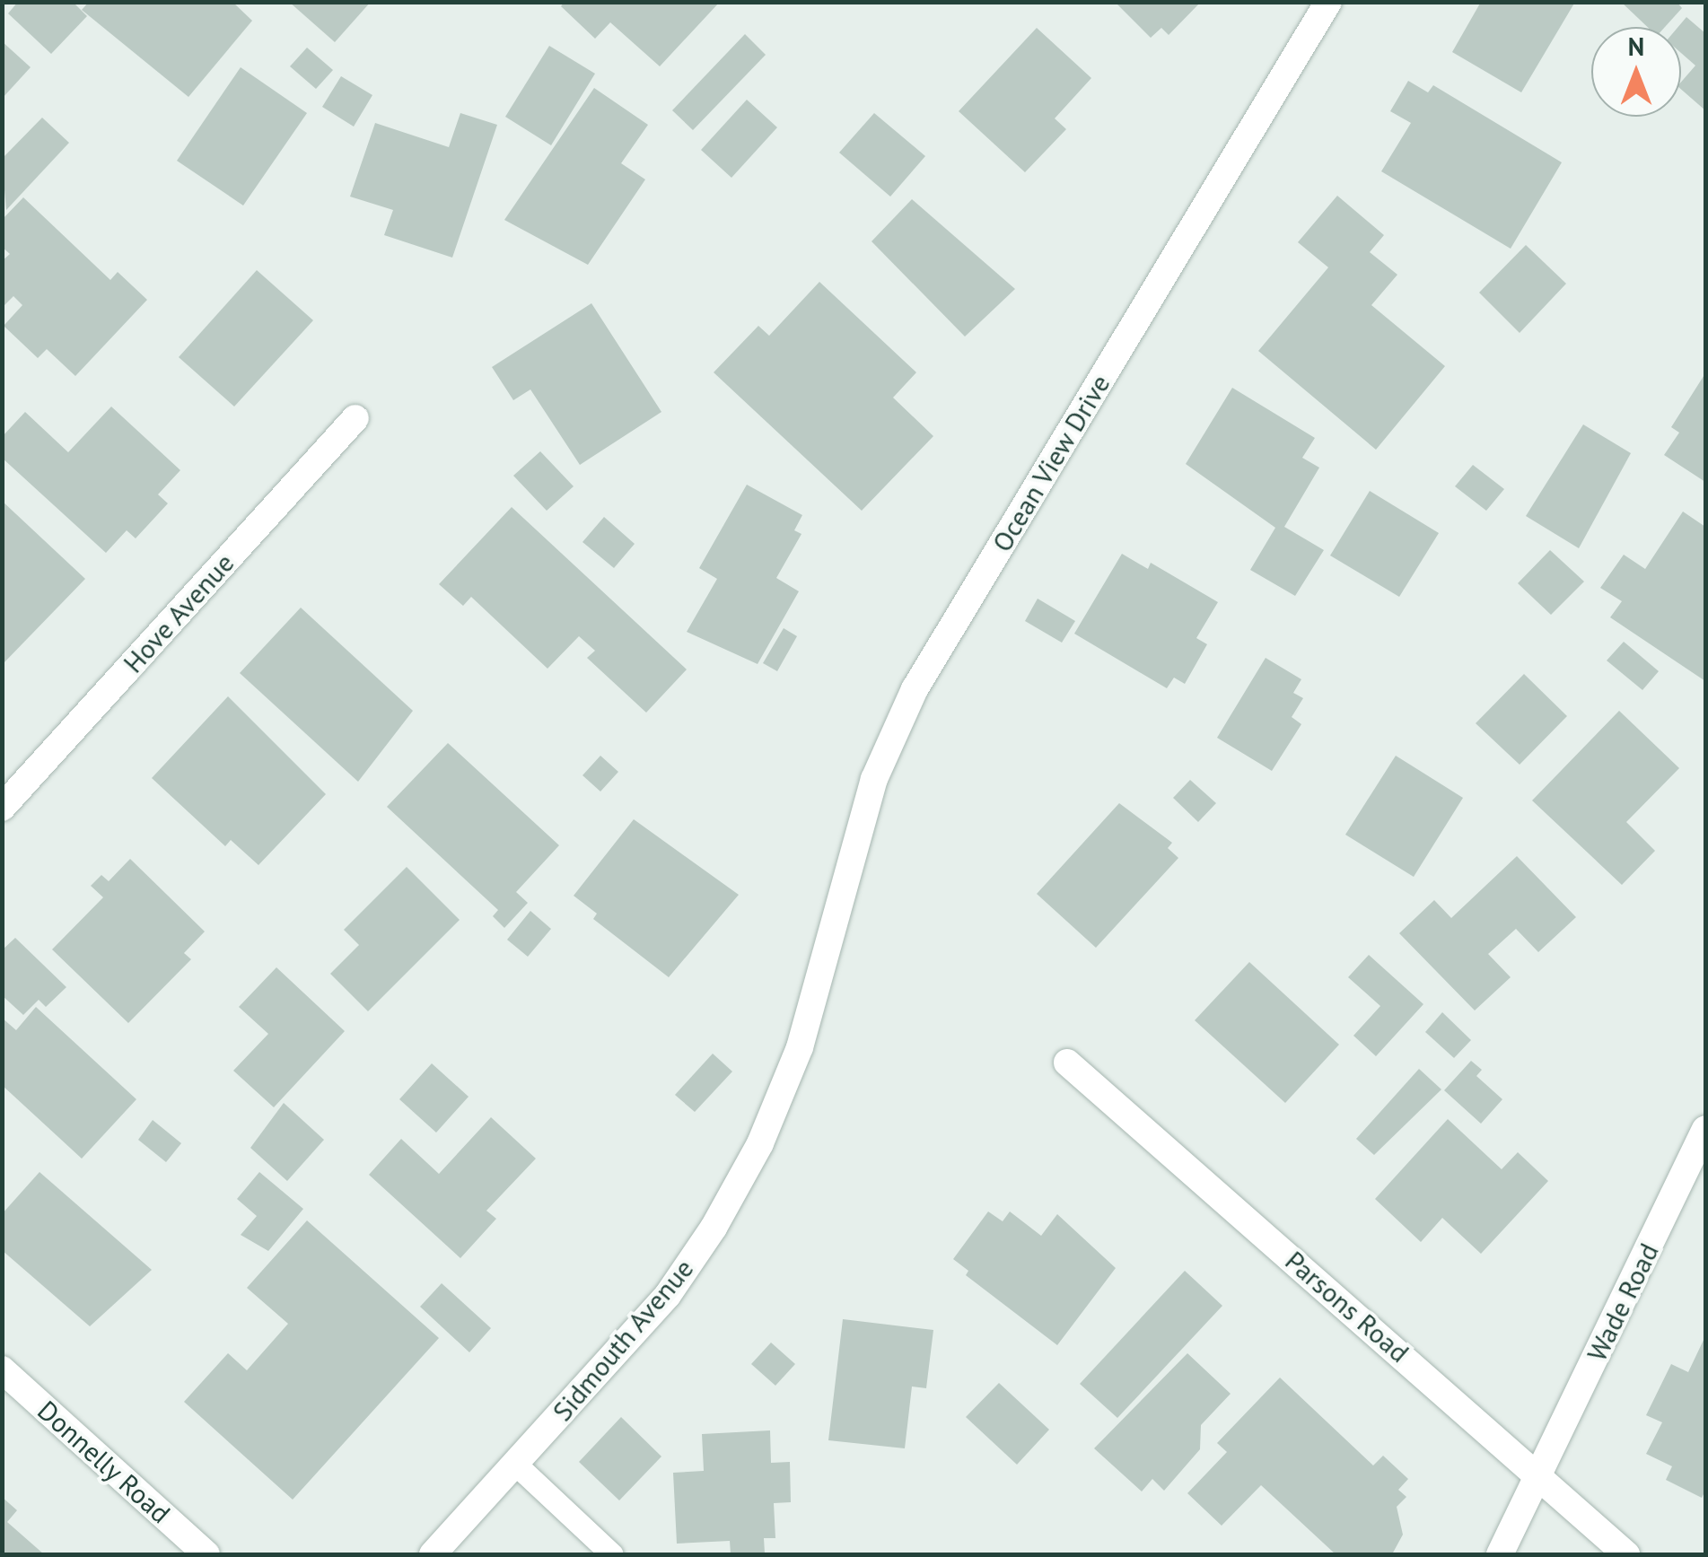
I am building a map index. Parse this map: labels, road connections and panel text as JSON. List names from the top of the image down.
{
  "streets": {
    "street": [
      "Ocean View Drive",
      "Hove Avenue",
      "Wade Road",
      "Parsons Road",
      "Sidmouth Avenue",
      "Donnelly Road"
    ]
  },
  "crossings": [
    ["Ocean View Drive", "Sidmouth Avenue"],
    ["Wade Road", "Parsons Road"]
  ],
  "north": "top"
}
